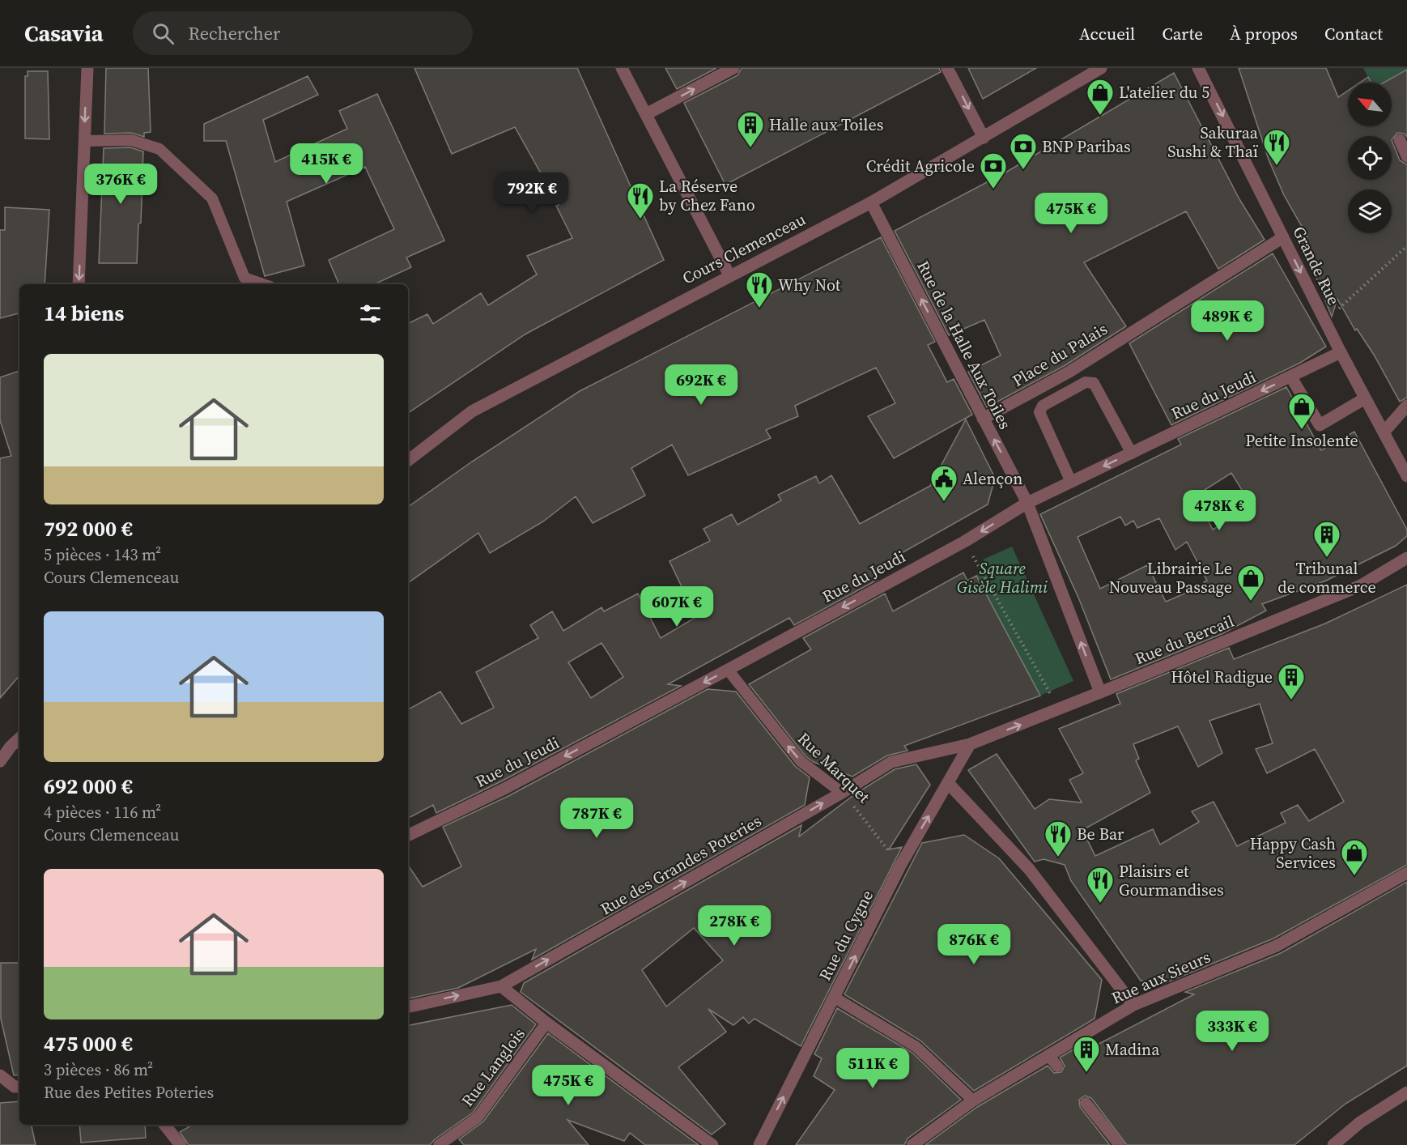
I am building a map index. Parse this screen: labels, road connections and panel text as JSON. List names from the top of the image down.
{
  "streets": {
    "street": [
      "Cours Clemenceau",
      "Grande Rue",
      "Rue de la Halle Aux Toiles",
      "Place du Palais",
      "Rue du Jeudi",
      "Rue du Bercail",
      "Rue des Grandes Poteries",
      "Rue du Cygne",
      "Rue aux Sieurs"
    ],
    "lane": ["Rue Marquet", "Rue Langlois"]
  },
  "crossings": [
    ["Cours Clemenceau", "Rue de la Halle Aux Toiles"],
    ["Grande Rue", "Place du Palais"],
    ["Grande Rue", "Rue du Jeudi"],
    ["Rue de la Halle Aux Toiles", "Place du Palais"],
    ["Rue de la Halle Aux Toiles", "Rue du Jeudi"],
    ["Rue de la Halle Aux Toiles", "Rue du Bercail"],
    ["Rue du Jeudi", "Rue Marquet"],
    ["Rue du Bercail", "Rue des Grandes Poteries"],
    ["Rue du Bercail", "Rue du Cygne"],
    ["Rue Marquet", "Rue des Grandes Poteries"],
    ["Rue Marquet", "Rue du Cygne"],
    ["Rue des Grandes Poteries", "Rue du Cygne"]
  ],
  "one_way": [
    "Grande Rue",
    "Rue de la Halle Aux Toiles",
    "Rue du Jeudi",
    "Rue Marquet",
    "Rue des Grandes Poteries",
    "Rue du Cygne"
  ],
  "parks": ["Square Gisèle Halimi"],
  "places": {
    "shop": [
      "L'atelier du 5",
      "Petite Insolente",
      "Librairie Le Nouveau Passage",
      "Happy Cash Services"
    ],
    "building": [
      "Halle aux Toiles",
      "Tribunal de commerce",
      "Hôtel Radigue",
      "Madina"
    ],
    "restaurant": [
      "Sakuraa Sushi & Thaï",
      "La Réserve by Chez Fano",
      "Why Not",
      "Be Bar",
      "Plaisirs et Gourmandises"
    ],
    "bank": ["BNP Paribas", "Crédit Agricole"],
    "public building": ["Alençon"]
  },
  "north": "top left",
  "page": {
    "header": "Casavia",
    "search": "Rechercher",
    "nav": [
      "Accueil",
      "Carte",
      "À propos",
      "Contact"
    ],
    "price": [
      "415K €",
      "376K €",
      "792K €",
      "475K €",
      "489K €",
      "692K €",
      "478K €",
      "607K €",
      "787K €",
      "278K €",
      "876K €",
      "333K €",
      "511K €",
      "475K €"
    ],
    "heading": "14 biens",
    "list": [
      {
        "name": "792 000 €",
        "note": "5 pièces · 143 m² · Cours Clemenceau"
      },
      {
        "name": "692 000 €",
        "note": "4 pièces · 116 m² · Cours Clemenceau"
      },
      {
        "name": "475 000 €",
        "note": "3 pièces · 86 m² · Rue des Petites Poteries"
      }
    ]
  }
}
